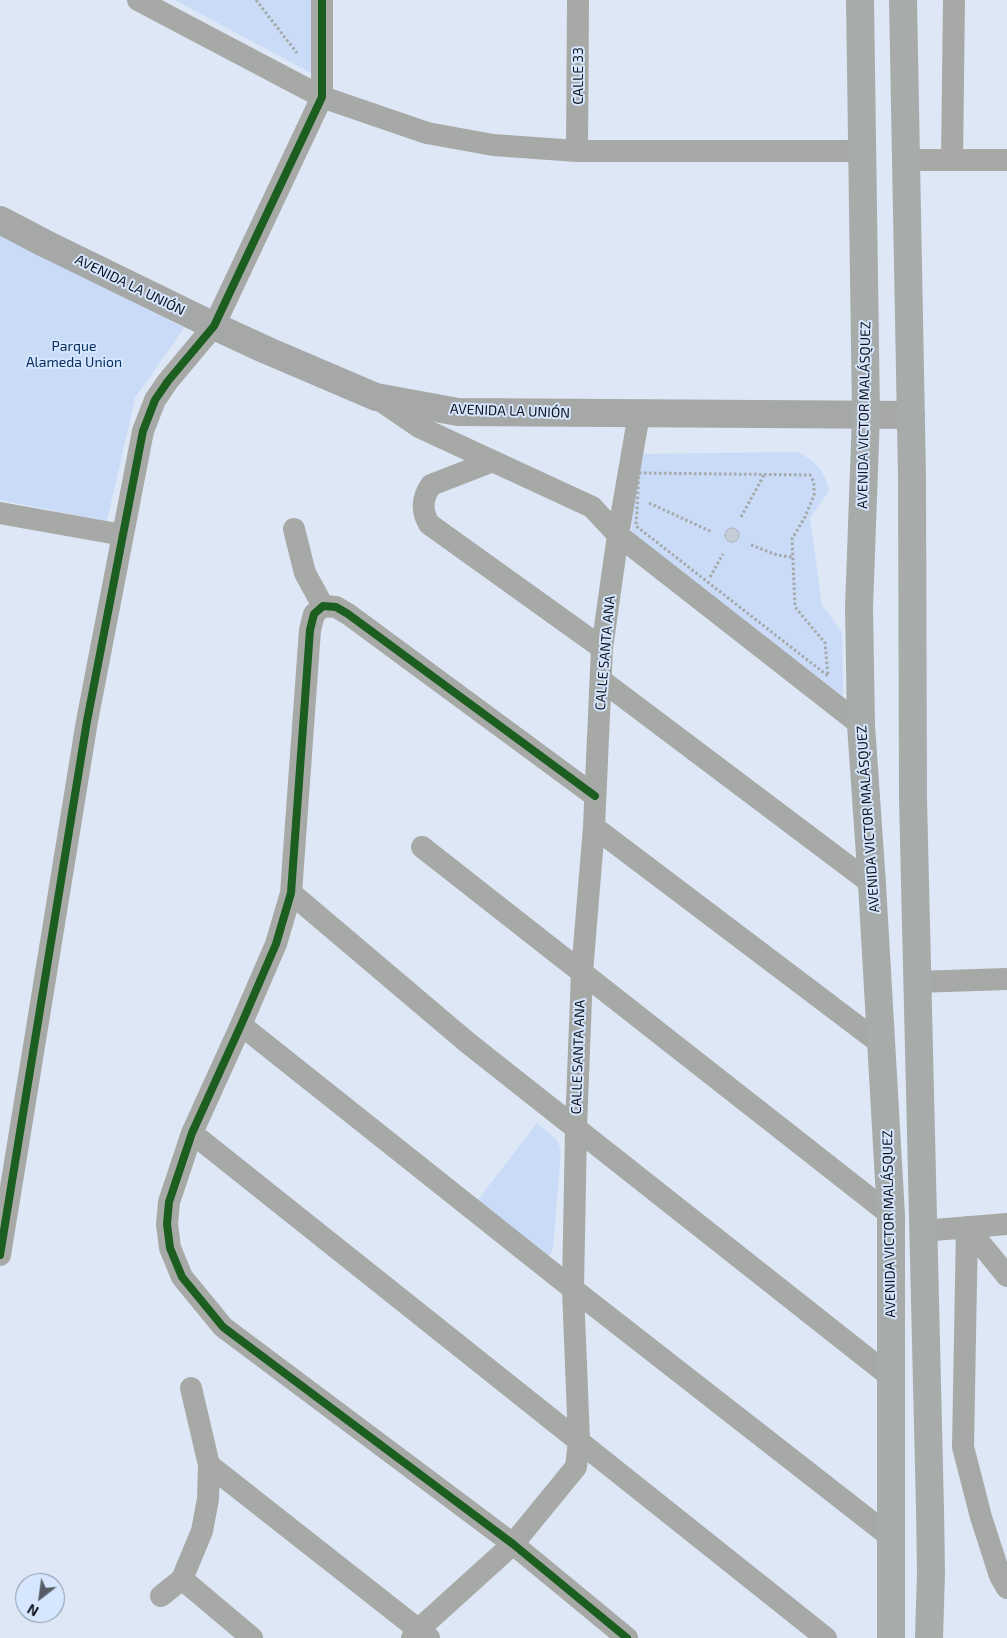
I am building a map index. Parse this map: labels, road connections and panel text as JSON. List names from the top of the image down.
{
  "streets": {
    "main road": ["AVENIDA LA UNIÓN", "AVENIDA VICTOR MALÁSQUEZ"],
    "street": ["CALLE 33", "CALLE SANTA ANA"]
  },
  "crossings": [
    ["AVENIDA LA UNIÓN", "AVENIDA VICTOR MALÁSQUEZ"],
    ["AVENIDA LA UNIÓN", "CALLE SANTA ANA"]
  ],
  "parks": ["Parque Alameda Union"],
  "north": "bottom left"
}
